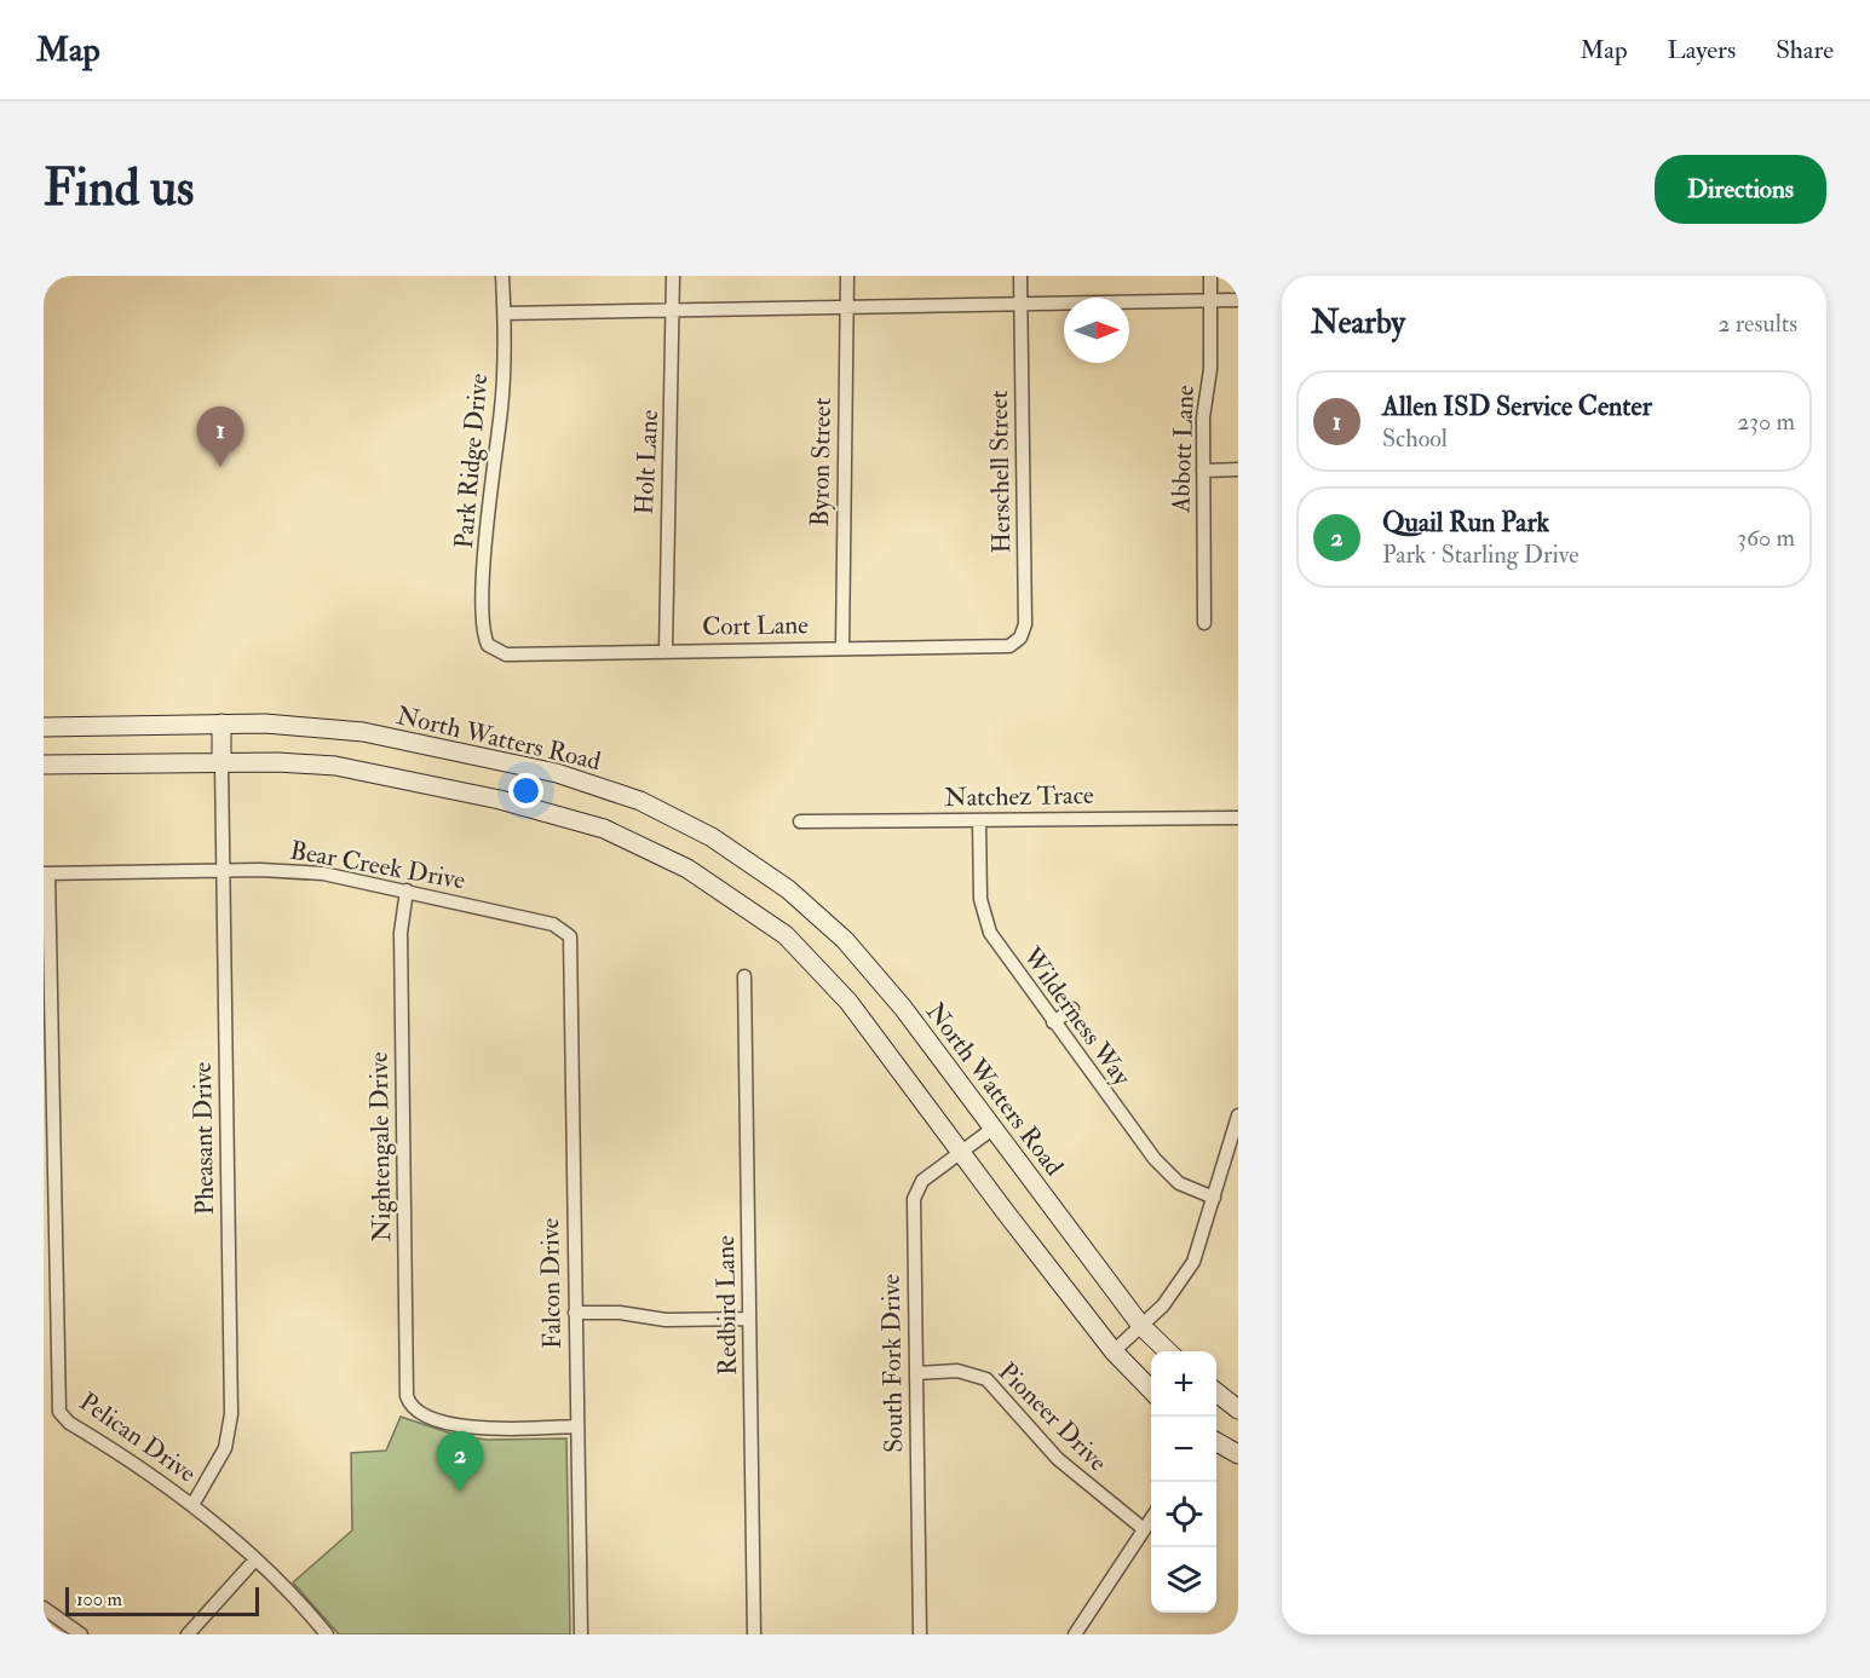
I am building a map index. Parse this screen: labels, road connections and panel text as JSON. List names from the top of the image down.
{
  "streets": {
    "main road": ["North Watters Road"],
    "street": [
      "Abbott Lane",
      "Park Ridge Drive",
      "Holt Lane",
      "Byron Street",
      "Herschell Street",
      "Cort Lane",
      "Natchez Trace",
      "Bear Creek Drive",
      "Wilderness Way",
      "Pheasant Drive",
      "Nightengale Drive",
      "Falcon Drive",
      "Redbird Lane",
      "South Fork Drive",
      "Pioneer Drive",
      "Pelican Drive"
    ]
  },
  "crossings": [
    ["Park Ridge Drive", "Cort Lane"],
    ["Holt Lane", "Cort Lane"],
    ["Byron Street", "Cort Lane"],
    ["Herschell Street", "Cort Lane"],
    ["North Watters Road", "South Fork Drive"],
    ["Natchez Trace", "Wilderness Way"],
    ["Bear Creek Drive", "Pheasant Drive"],
    ["Bear Creek Drive", "Nightengale Drive"],
    ["Bear Creek Drive", "Falcon Drive"],
    ["Bear Creek Drive", "Pelican Drive"],
    ["Pheasant Drive", "Pelican Drive"],
    ["Nightengale Drive", "Falcon Drive"],
    ["South Fork Drive", "Pioneer Drive"]
  ],
  "scale_bar": "100 m",
  "north": "right",
  "page": {
    "header": "Map",
    "nav": ["Map", "Layers", "Share"],
    "buttons": "Directions",
    "title": "Find us",
    "heading": ["Nearby", "2 results"],
    "list": [
      {
        "mark": "1",
        "name": "Allen ISD Service Center",
        "note": "School",
        "value": "230 m"
      },
      {
        "mark": "2",
        "name": "Quail Run Park",
        "note": "Park · Starling Drive",
        "value": "360 m"
      }
    ],
    "pins": ["1", "2"],
    "map_buttons": ["+", "−"],
    "scale": "100 m"
  }
}
